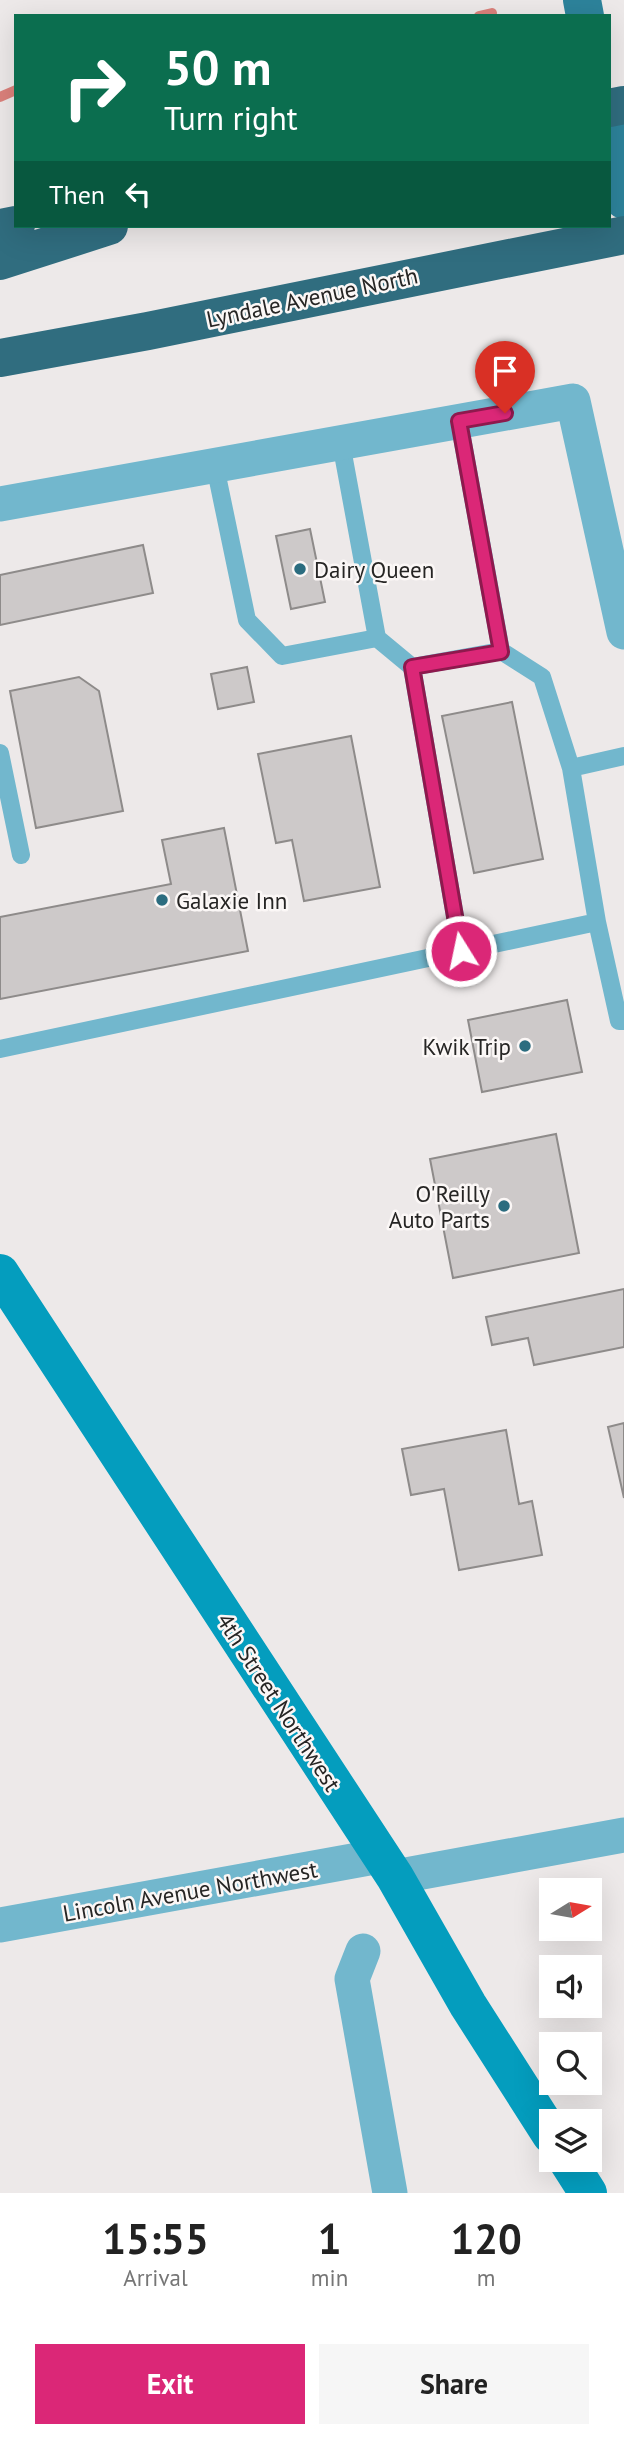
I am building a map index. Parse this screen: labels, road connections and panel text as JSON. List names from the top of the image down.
{
  "streets": {
    "highway": ["Lyndale Avenue North"],
    "street": ["4th Street Northwest", "Lincoln Avenue Northwest"]
  },
  "crossings": [
    ["4th Street Northwest", "Lincoln Avenue Northwest"]
  ],
  "places": [
    "Dairy Queen",
    "Galaxie Inn",
    "Kwik Trip",
    "O'Reilly Auto Parts"
  ],
  "north": "right",
  "page": {
    "turn": ["50 m", "Turn right"],
    "then": "Then",
    "eta": [
      "15:55",
      "Arrival",
      "1",
      "min",
      "120",
      "m"
    ],
    "buttons": ["Exit", "Share"]
  }
}
